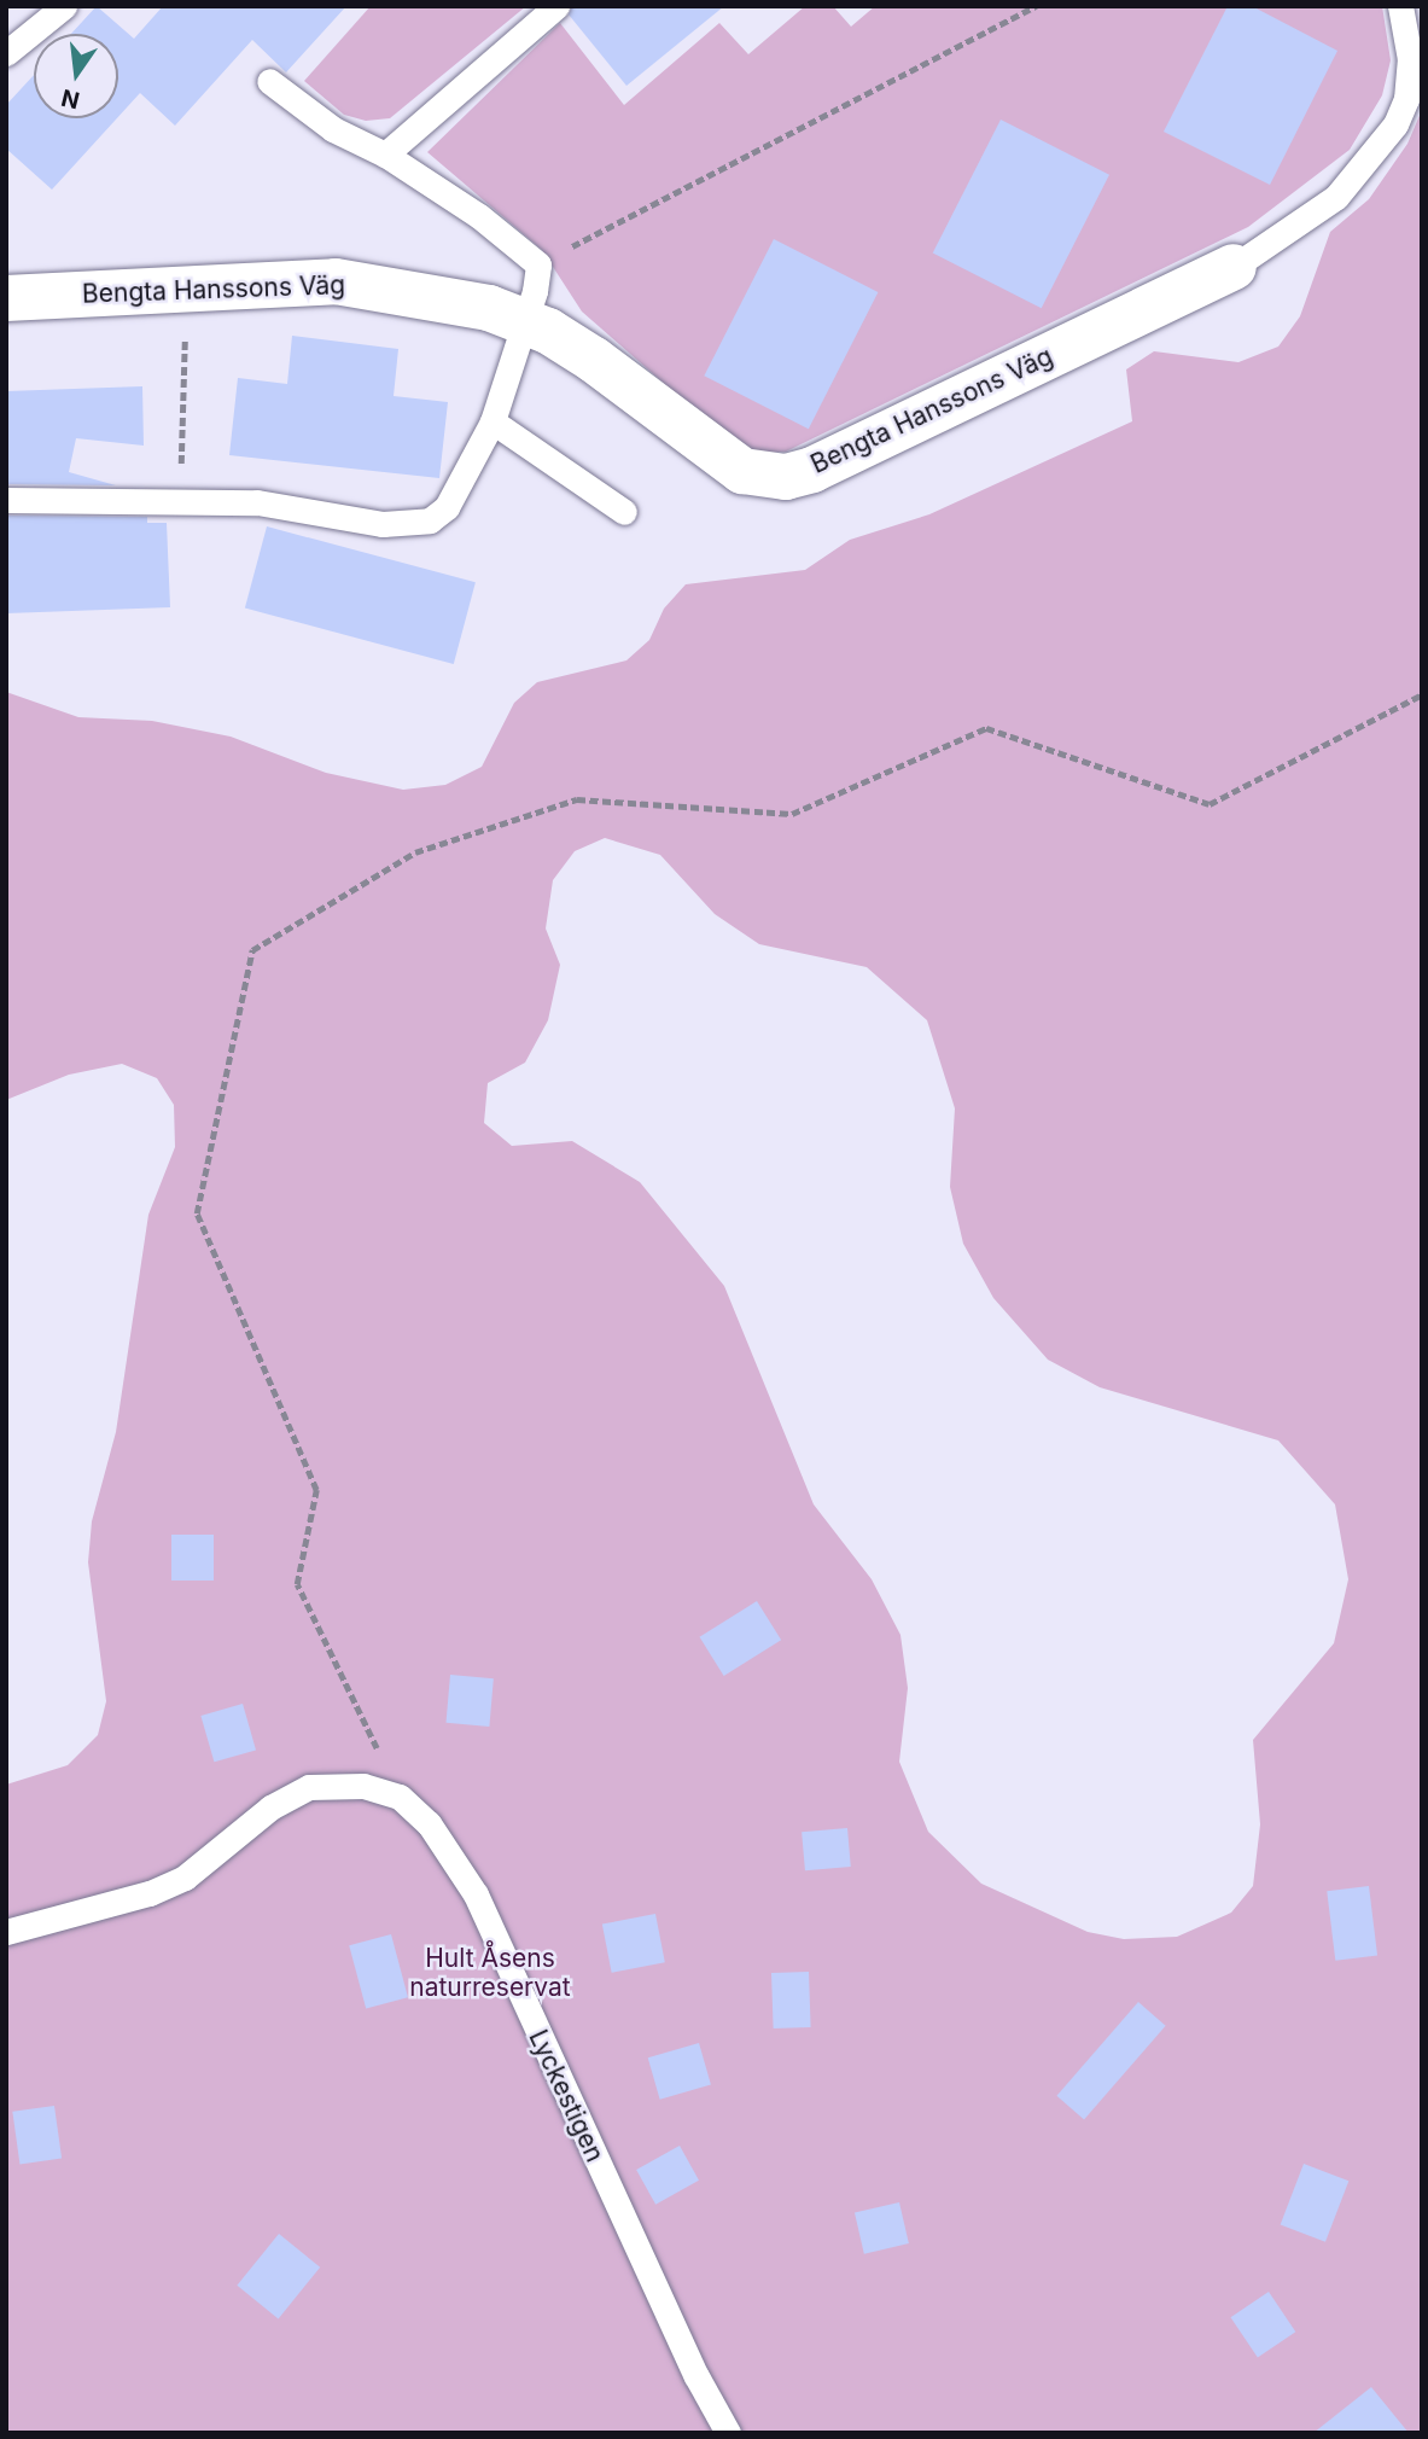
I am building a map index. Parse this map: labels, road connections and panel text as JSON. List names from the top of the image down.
{
  "streets": {
    "street": ["Bengta Hanssons Väg"],
    "lane": ["Lyckestigen"]
  },
  "parks": ["Hult Åsens naturreservat"],
  "north": "bottom"
}
